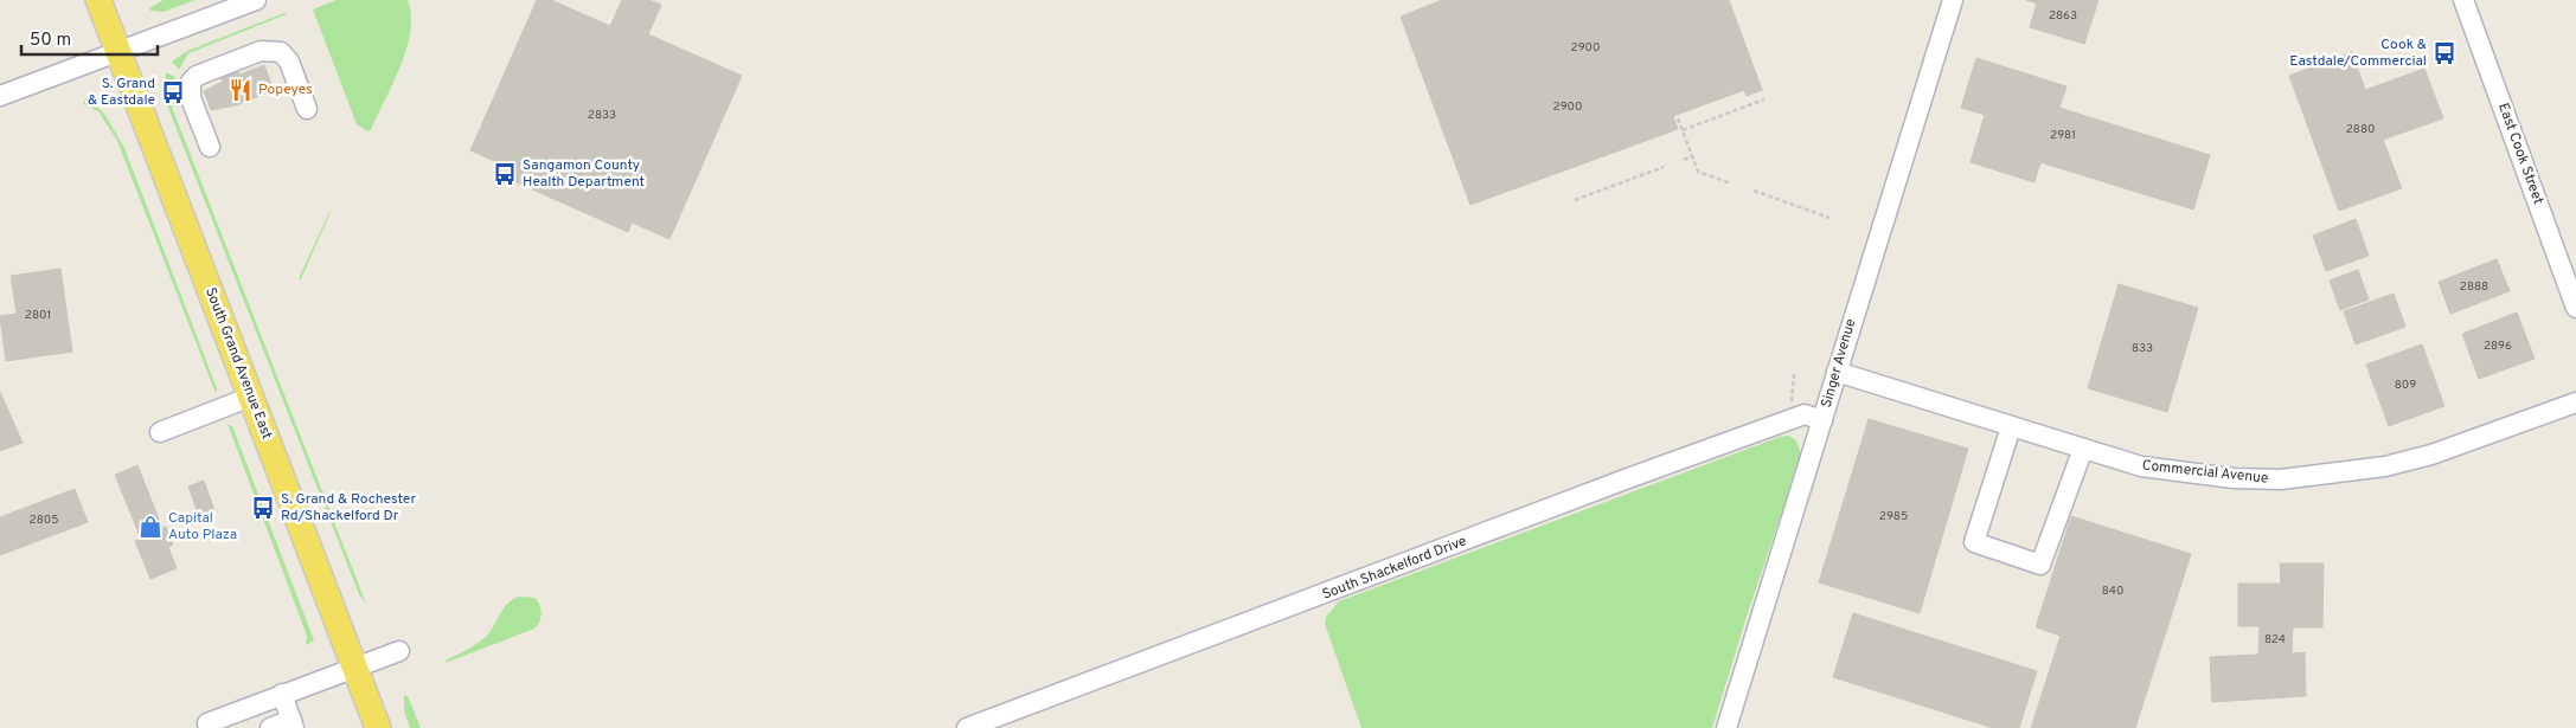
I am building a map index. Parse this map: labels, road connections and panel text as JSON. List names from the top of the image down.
{
  "streets": {
    "main road": ["South Grand Avenue East"],
    "street": [
      "East Cook Street",
      "Singer Avenue",
      "Commercial Avenue",
      "South Shackelford Drive"
    ]
  },
  "crossings": [
    ["Singer Avenue", "Commercial Avenue"],
    ["Singer Avenue", "South Shackelford Drive"]
  ],
  "places": {
    "bus stop": [
      "Cook & Eastdale/Commercial",
      "S. Grand & Eastdale",
      "Sangamon County Health Department",
      "S. Grand & Rochester Rd/Shackelford Dr"
    ],
    "restaurant": ["Popeyes"],
    "shop": ["Capital Auto Plaza"]
  },
  "house_numbers": [
    "2863",
    "2900",
    "2900",
    "2833",
    "2880",
    "2981",
    "2888",
    "2801",
    "2896",
    "833",
    "809",
    "2985",
    "2805",
    "840",
    "824"
  ],
  "scale_bar": "50 m"
}
